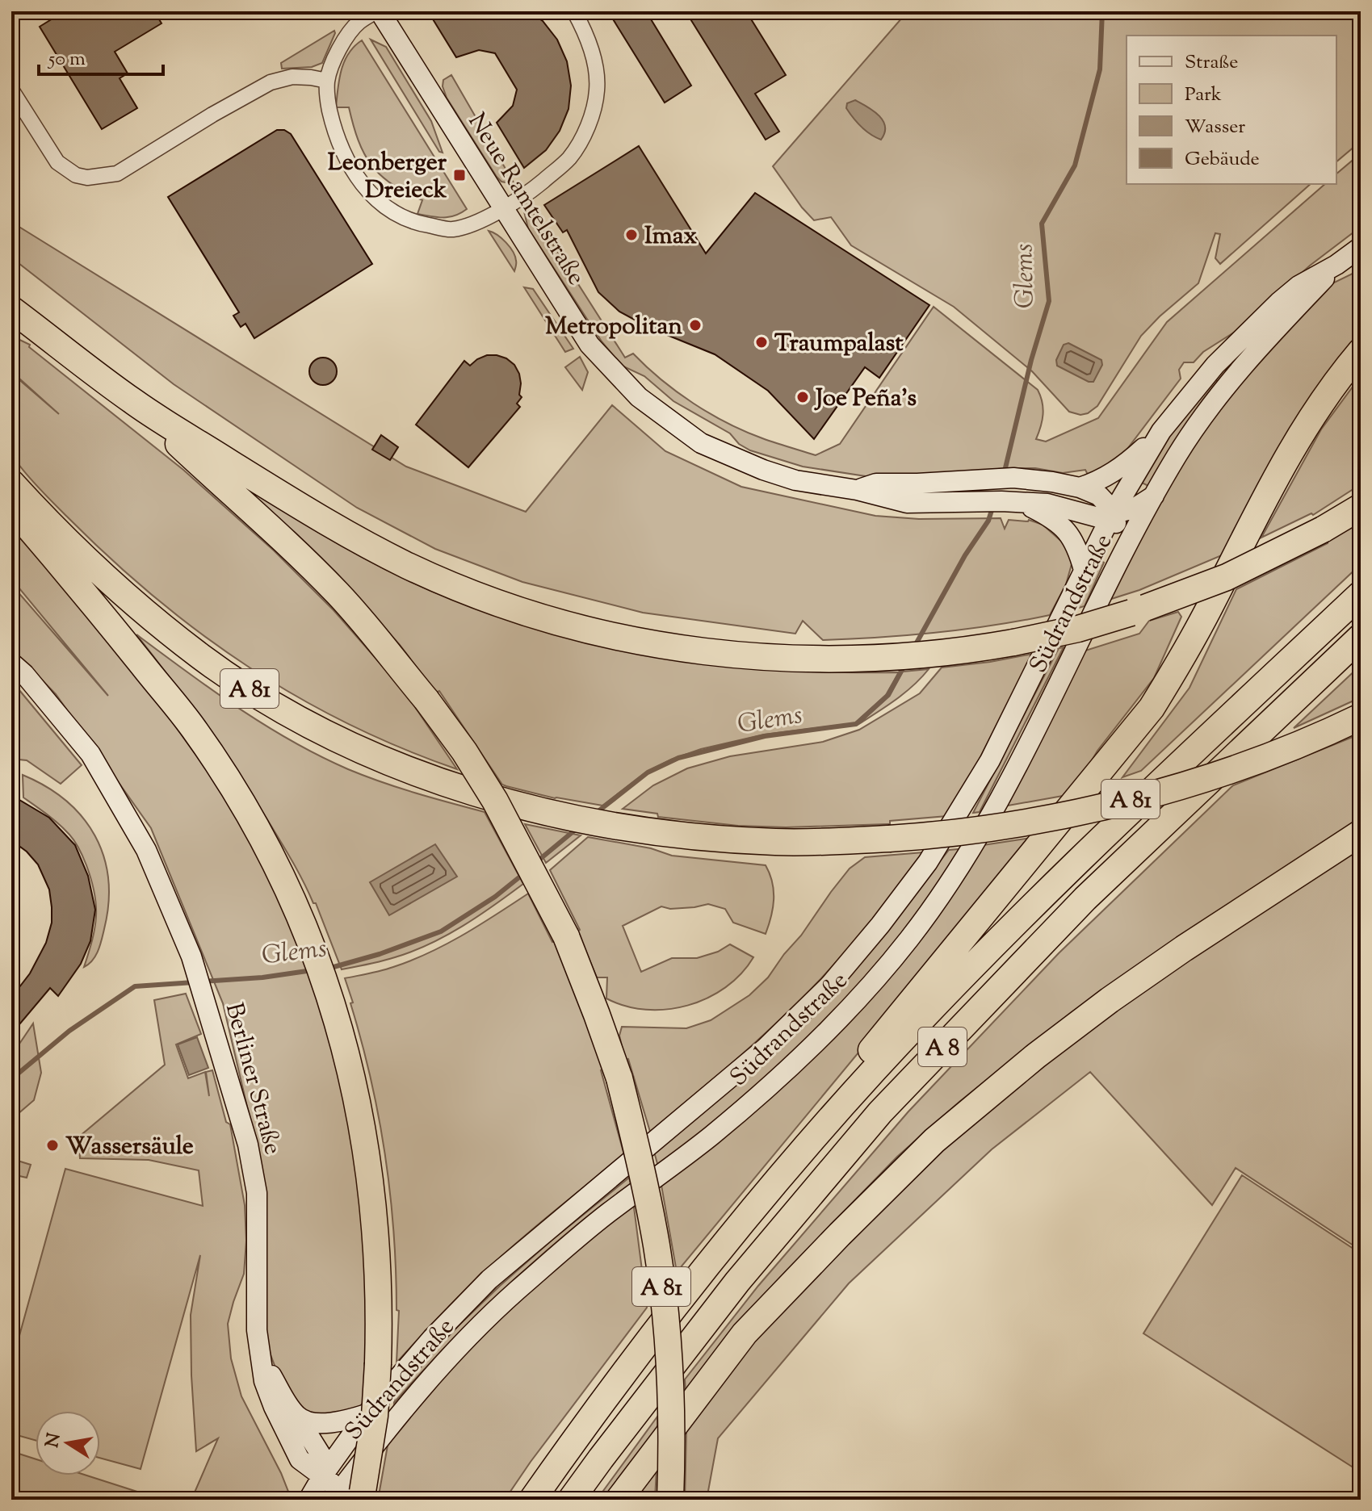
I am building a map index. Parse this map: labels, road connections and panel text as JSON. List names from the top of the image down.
{
  "streets": {
    "highway": ["A 81", "A 8"],
    "main road": ["Neue Ramtelstraße", "Südrandstraße", "Berliner Straße"]
  },
  "crossings": [
    ["Neue Ramtelstraße", "Südrandstraße"],
    ["Südrandstraße", "Berliner Straße"]
  ],
  "water": ["Glems"],
  "places": {
    "transit": ["Leonberger Dreieck"],
    "other": [
      "Imax",
      "Metropolitan",
      "Traumpalast",
      "Joe Peña’s",
      "Wassersäule"
    ]
  },
  "legend": [
    "Straße",
    "Park",
    "Wasser",
    "Gebäude"
  ],
  "scale_bar": "50 m",
  "north": "left"
}
